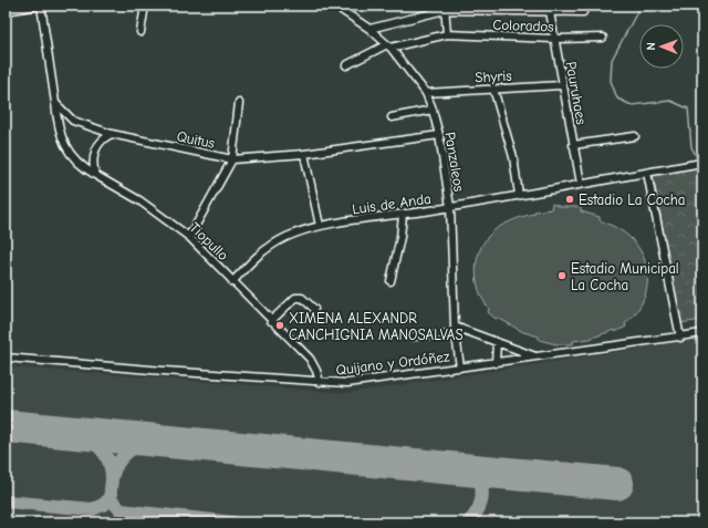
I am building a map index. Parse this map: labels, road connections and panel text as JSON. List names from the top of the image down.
{
  "streets": {
    "street": [
      "Colorados",
      "Shyris",
      "Pauruhaes",
      "Quitus",
      "Panzaleos",
      "Luis de Anda",
      "Tiopullo",
      "Quijano y Ordóñez"
    ]
  },
  "crossings": [
    ["Colorados", "Pauruhaes"],
    ["Colorados", "Panzaleos"],
    ["Shyris", "Pauruhaes"],
    ["Shyris", "Panzaleos"],
    ["Pauruhaes", "Luis de Anda"],
    ["Quitus", "Panzaleos"],
    ["Quitus", "Tiopullo"],
    ["Panzaleos", "Luis de Anda"],
    ["Panzaleos", "Quijano y Ordóñez"],
    ["Luis de Anda", "Tiopullo"],
    ["Tiopullo", "Quijano y Ordóñez"]
  ],
  "places": ["Estadio La Cocha", "Estadio Municipal La Cocha", "XIMENA ALEXANDR CANCHIGNIA MANOSALVAS"],
  "north": "left"
}
